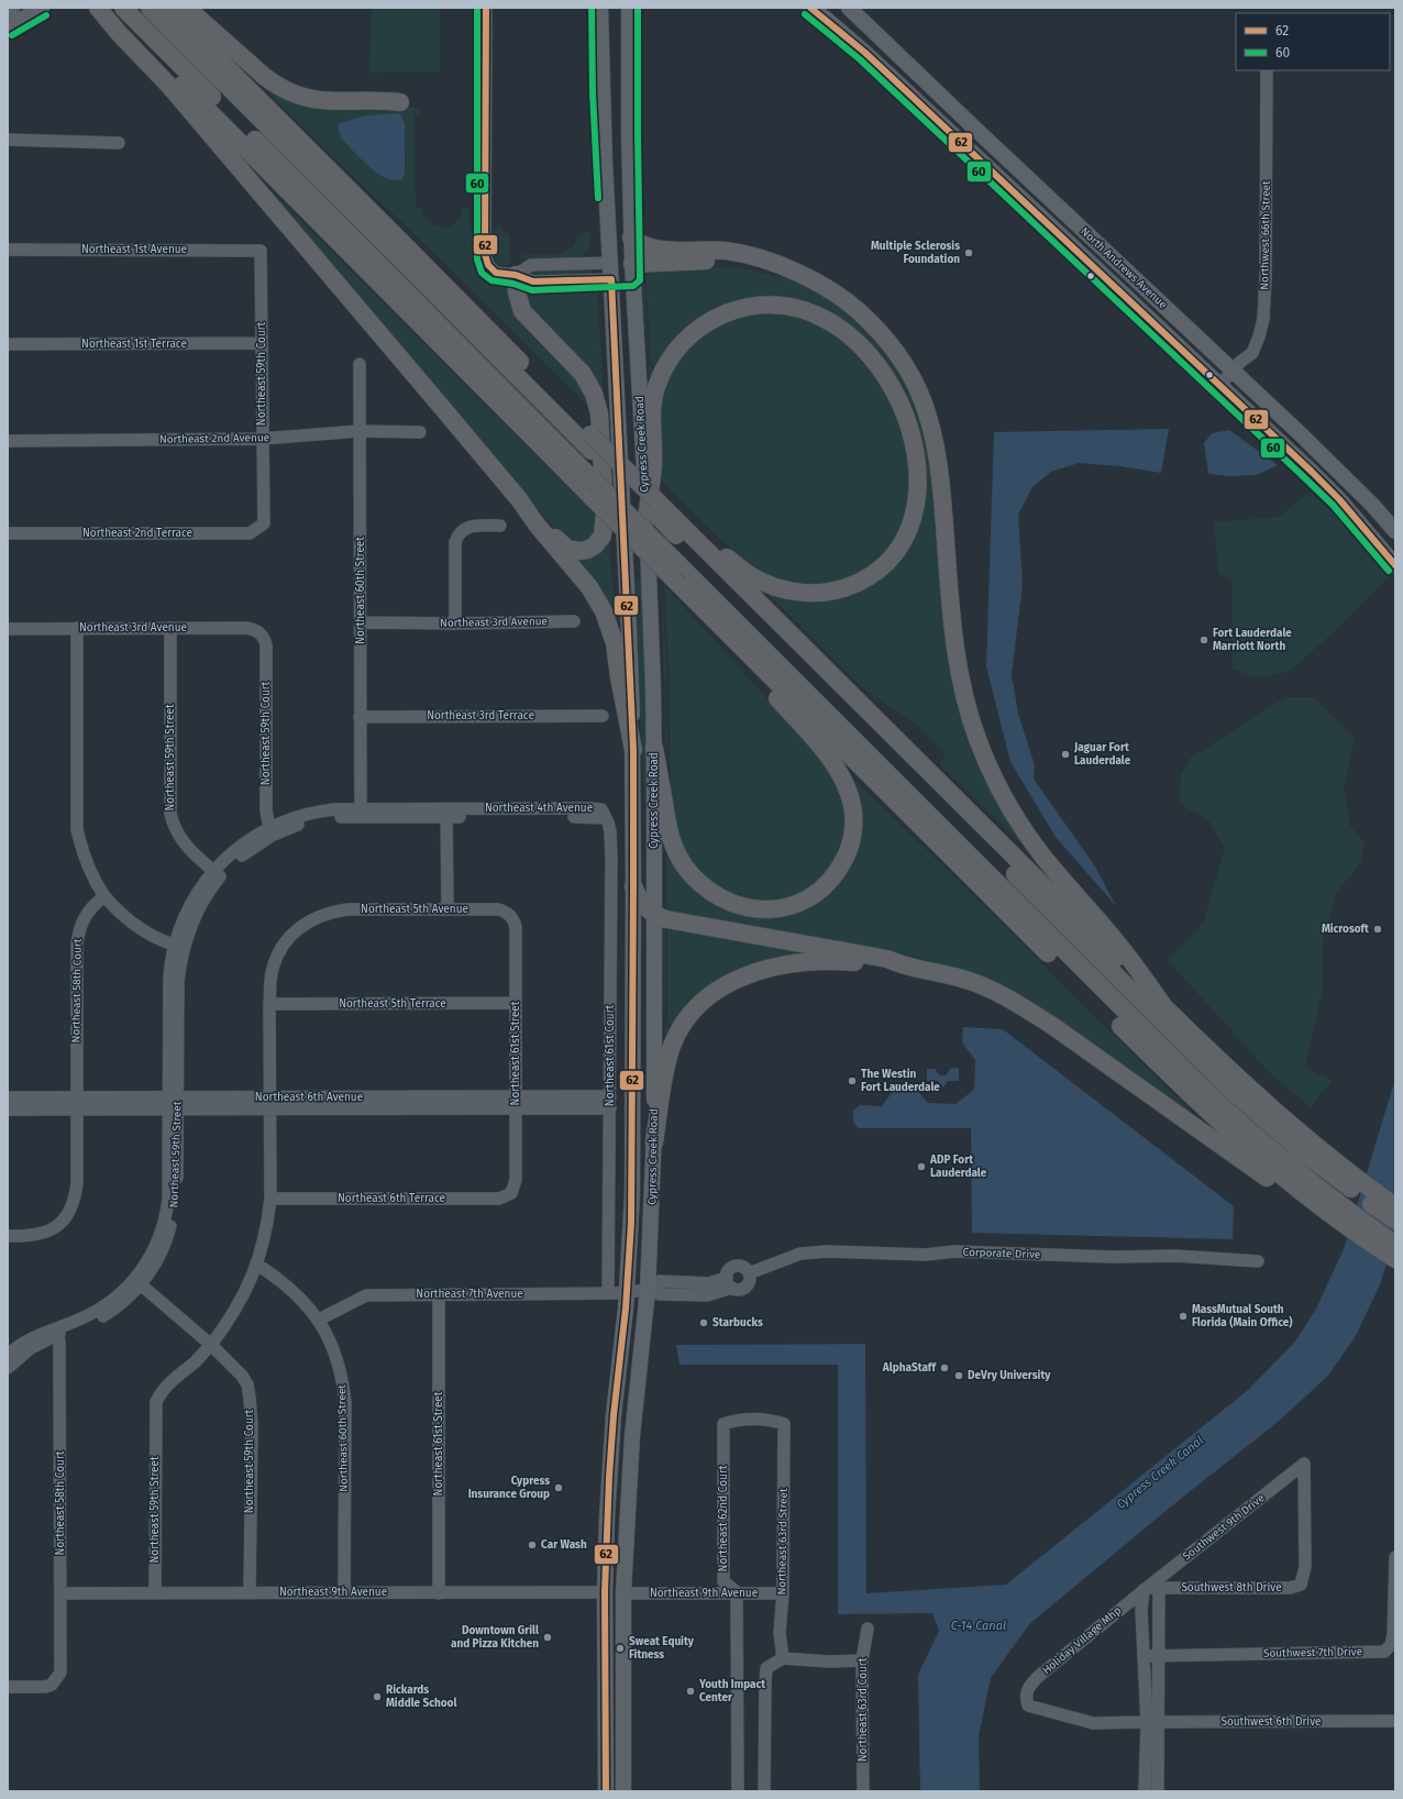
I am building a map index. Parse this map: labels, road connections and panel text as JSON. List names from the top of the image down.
{
  "streets": {
    "main road": ["North Andrews Avenue", "Cypress Creek Road"],
    "street": [
      "Northwest 66th Street",
      "Northeast 1st Avenue",
      "Northeast 1st Terrace",
      "Northeast 59th Court",
      "Northeast 2nd Avenue",
      "Northeast 2nd Terrace",
      "Northeast 60th Street",
      "Northeast 3rd Avenue",
      "Northeast 3rd Terrace",
      "Northeast 59th Street",
      "Northeast 4th Avenue",
      "Northeast 5th Avenue",
      "Northeast 58th Court",
      "Northeast 5th Terrace",
      "Northeast 61st Street",
      "Northeast 61st Court",
      "Northeast 6th Avenue",
      "Northeast 6th Terrace",
      "Corporate Drive",
      "Northeast 7th Avenue",
      "Northeast 62nd Court",
      "Southwest 9th Drive",
      "Northeast 63rd Street",
      "Southwest 8th Drive",
      "Northeast 9th Avenue",
      "Holiday Village Mhp",
      "Southwest 7th Drive",
      "Northeast 63rd Court",
      "Southwest 6th Drive"
    ]
  },
  "crossings": [
    ["Northwest 66th Street", "North Andrews Avenue"],
    ["Northeast 1st Avenue", "Northeast 59th Court"],
    ["Northeast 1st Terrace", "Northeast 59th Court"],
    ["Northeast 59th Court", "Northeast 2nd Avenue"],
    ["Northeast 59th Court", "Northeast 2nd Terrace"],
    ["Northeast 59th Court", "Northeast 3rd Avenue"],
    ["Northeast 59th Court", "Northeast 59th Street"],
    ["Northeast 59th Court", "Northeast 4th Avenue"],
    ["Northeast 59th Court", "Northeast 9th Avenue"],
    ["Northeast 2nd Avenue", "Northeast 60th Street"],
    ["Cypress Creek Road", "Northeast 7th Avenue"],
    ["Cypress Creek Road", "Northeast 9th Avenue"],
    ["Northeast 60th Street", "Northeast 3rd Avenue"],
    ["Northeast 60th Street", "Northeast 3rd Terrace"],
    ["Northeast 60th Street", "Northeast 4th Avenue"],
    ["Northeast 60th Street", "Northeast 7th Avenue"],
    ["Northeast 60th Street", "Northeast 9th Avenue"],
    ["Northeast 3rd Avenue", "Northeast 59th Street"],
    ["Northeast 59th Street", "Northeast 4th Avenue"],
    ["Northeast 59th Street", "Northeast 58th Court"],
    ["Northeast 59th Street", "Northeast 6th Avenue"],
    ["Northeast 59th Street", "Northeast 9th Avenue"],
    ["Northeast 4th Avenue", "Northeast 61st Court"],
    ["Northeast 5th Avenue", "Northeast 5th Terrace"],
    ["Northeast 5th Avenue", "Northeast 61st Street"],
    ["Northeast 58th Court", "Northeast 6th Avenue"],
    ["Northeast 58th Court", "Northeast 9th Avenue"],
    ["Northeast 5th Terrace", "Northeast 61st Street"],
    ["Northeast 61st Street", "Northeast 6th Avenue"],
    ["Northeast 61st Street", "Northeast 6th Terrace"],
    ["Northeast 61st Street", "Northeast 7th Avenue"],
    ["Northeast 61st Street", "Northeast 9th Avenue"],
    ["Northeast 61st Court", "Northeast 6th Avenue"],
    ["Northeast 61st Court", "Northeast 7th Avenue"],
    ["Northeast 62nd Court", "Northeast 63rd Street"],
    ["Northeast 62nd Court", "Northeast 9th Avenue"],
    ["Southwest 9th Drive", "Southwest 8th Drive"],
    ["Southwest 9th Drive", "Holiday Village Mhp"],
    ["Northeast 63rd Street", "Northeast 9th Avenue"],
    ["Southwest 8th Drive", "Holiday Village Mhp"],
    ["Holiday Village Mhp", "Southwest 6th Drive"]
  ],
  "water": ["Cypress Creek Canal", "C-14 Canal"],
  "places": [
    "Multiple Sclerosis Foundation",
    "Fort Lauderdale Marriott North",
    "Jaguar Fort Lauderdale",
    "Microsoft",
    "The Westin Fort Lauderdale",
    "ADP Fort Lauderdale",
    "MassMutual South Florida (Main Office)",
    "Starbucks",
    "AlphaStaff",
    "DeVry University",
    "Cypress Insurance Group",
    "Car Wash",
    "Downtown Grill and Pizza Kitchen",
    "Sweat Equity Fitness",
    "Youth Impact Center",
    "Rickards Middle School"
  ],
  "lines": ["transit line 62", "transit line 60"],
  "legend": ["62", "60"]
}
